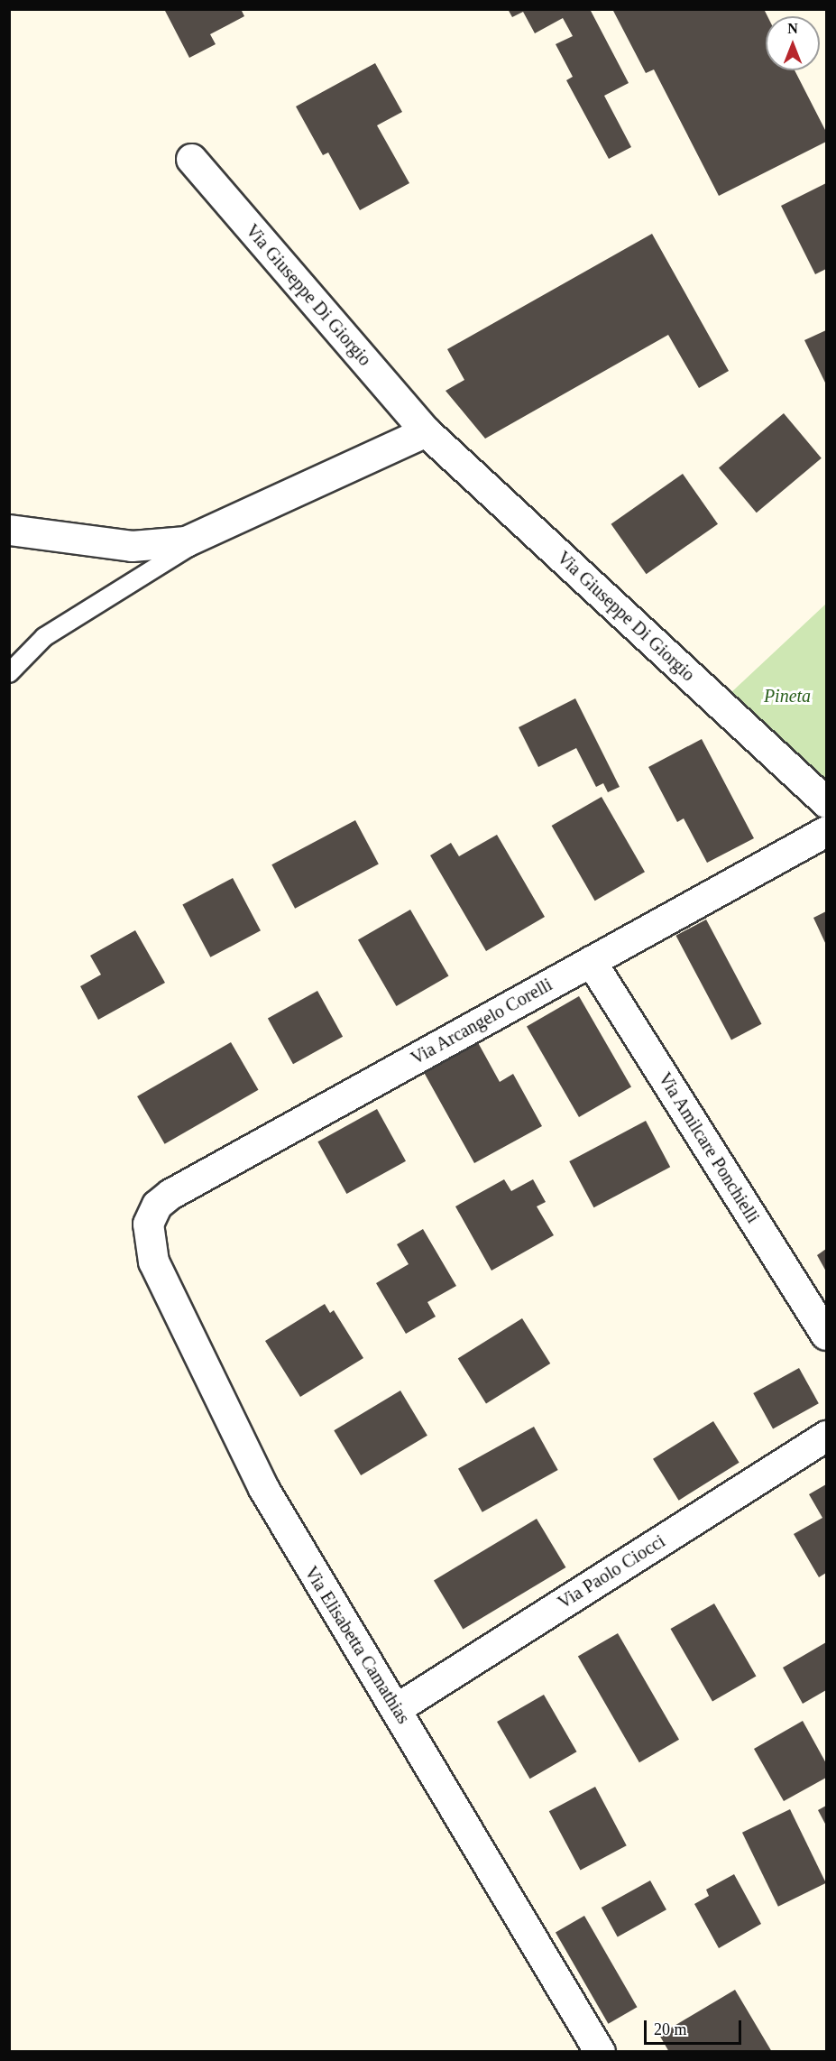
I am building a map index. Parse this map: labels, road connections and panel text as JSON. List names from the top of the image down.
{
  "streets": {
    "street": [
      "Via Giuseppe Di Giorgio",
      "Via Arcangelo Corelli",
      "Via Amilcare Ponchielli",
      "Via Paolo Ciocci",
      "Via Elisabetta Camathias"
    ]
  },
  "crossings": [
    ["Via Arcangelo Corelli", "Via Amilcare Ponchielli"],
    ["Via Arcangelo Corelli", "Via Elisabetta Camathias"],
    ["Via Paolo Ciocci", "Via Elisabetta Camathias"]
  ],
  "parks": ["Pineta"],
  "scale_bar": "20 m",
  "north": "top"
}
